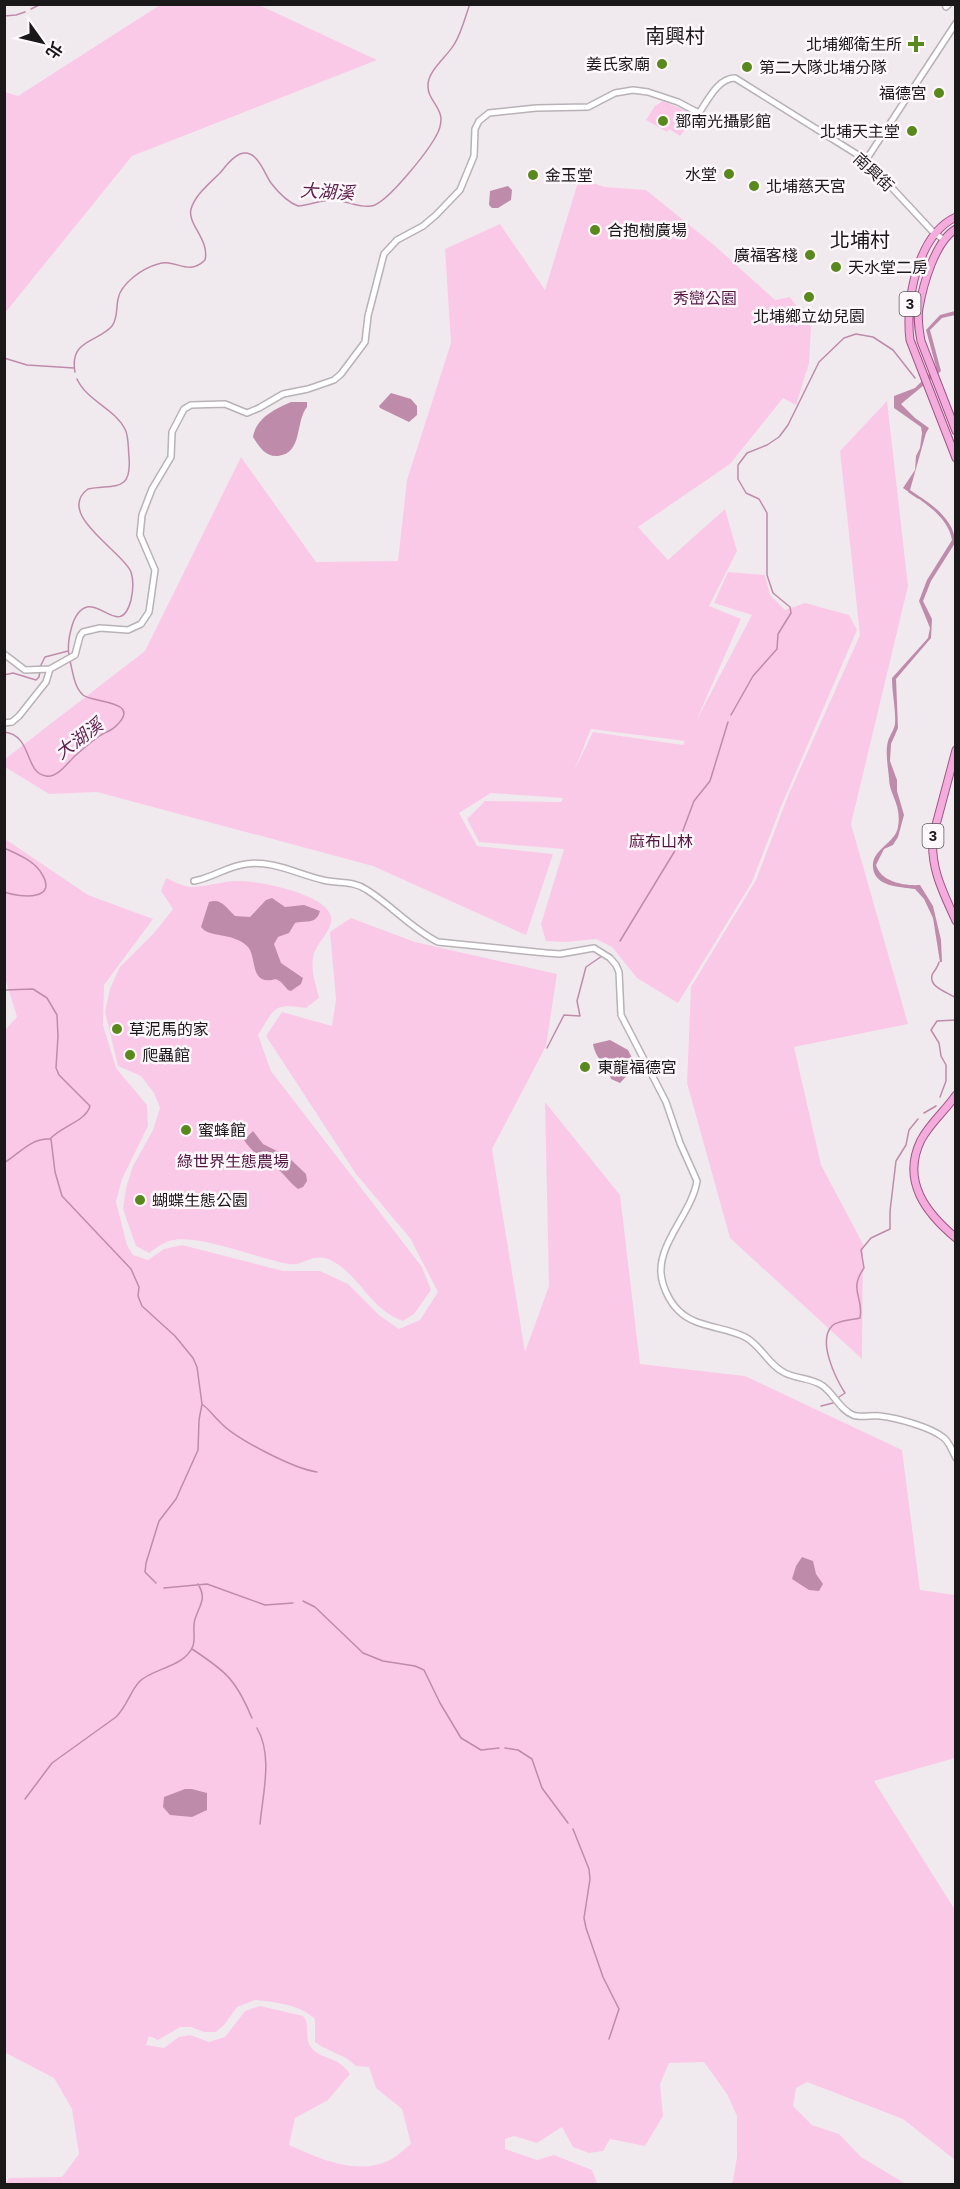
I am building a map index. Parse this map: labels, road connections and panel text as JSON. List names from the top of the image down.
{
  "streets": {
    "main road": ["3"],
    "street": ["南興街"]
  },
  "crossings": [
    ["南興街", "3"]
  ],
  "districts": ["南興村", "北埔村"],
  "water": ["大湖溪"],
  "parks": ["秀巒公園", "麻布山林", "綠世界生態農場"],
  "places": {
    "health": ["北埔鄉衛生所"],
    "other": [
      "姜氏家廟",
      "第二大隊北埔分隊",
      "福德宮",
      "鄧南光攝影館",
      "北埔天主堂",
      "水堂",
      "金玉堂",
      "北埔慈天宮",
      "合抱樹廣場",
      "廣福客棧",
      "天水堂二房",
      "北埔鄉立幼兒園",
      "草泥馬的家",
      "爬蟲館",
      "東龍福德宮",
      "蜜蜂館",
      "蝴蝶生態公園"
    ]
  },
  "north": "bottom right"
}
